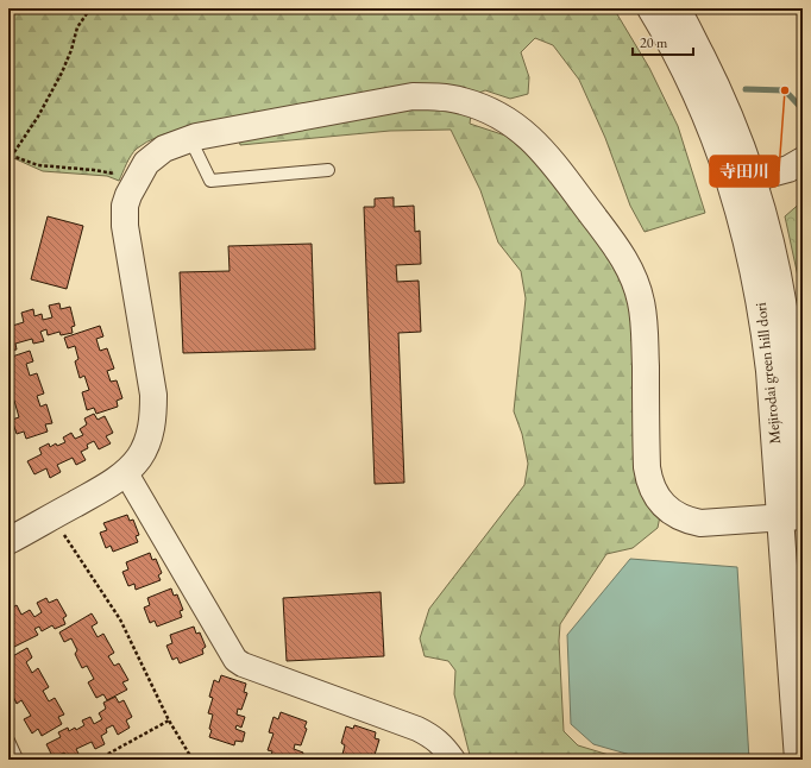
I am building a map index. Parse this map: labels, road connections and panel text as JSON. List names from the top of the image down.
{
  "streets": {
    "street": ["Mejirodai green hill dori"]
  },
  "places": ["寺田川"],
  "scale_bar": "20 m"
}
